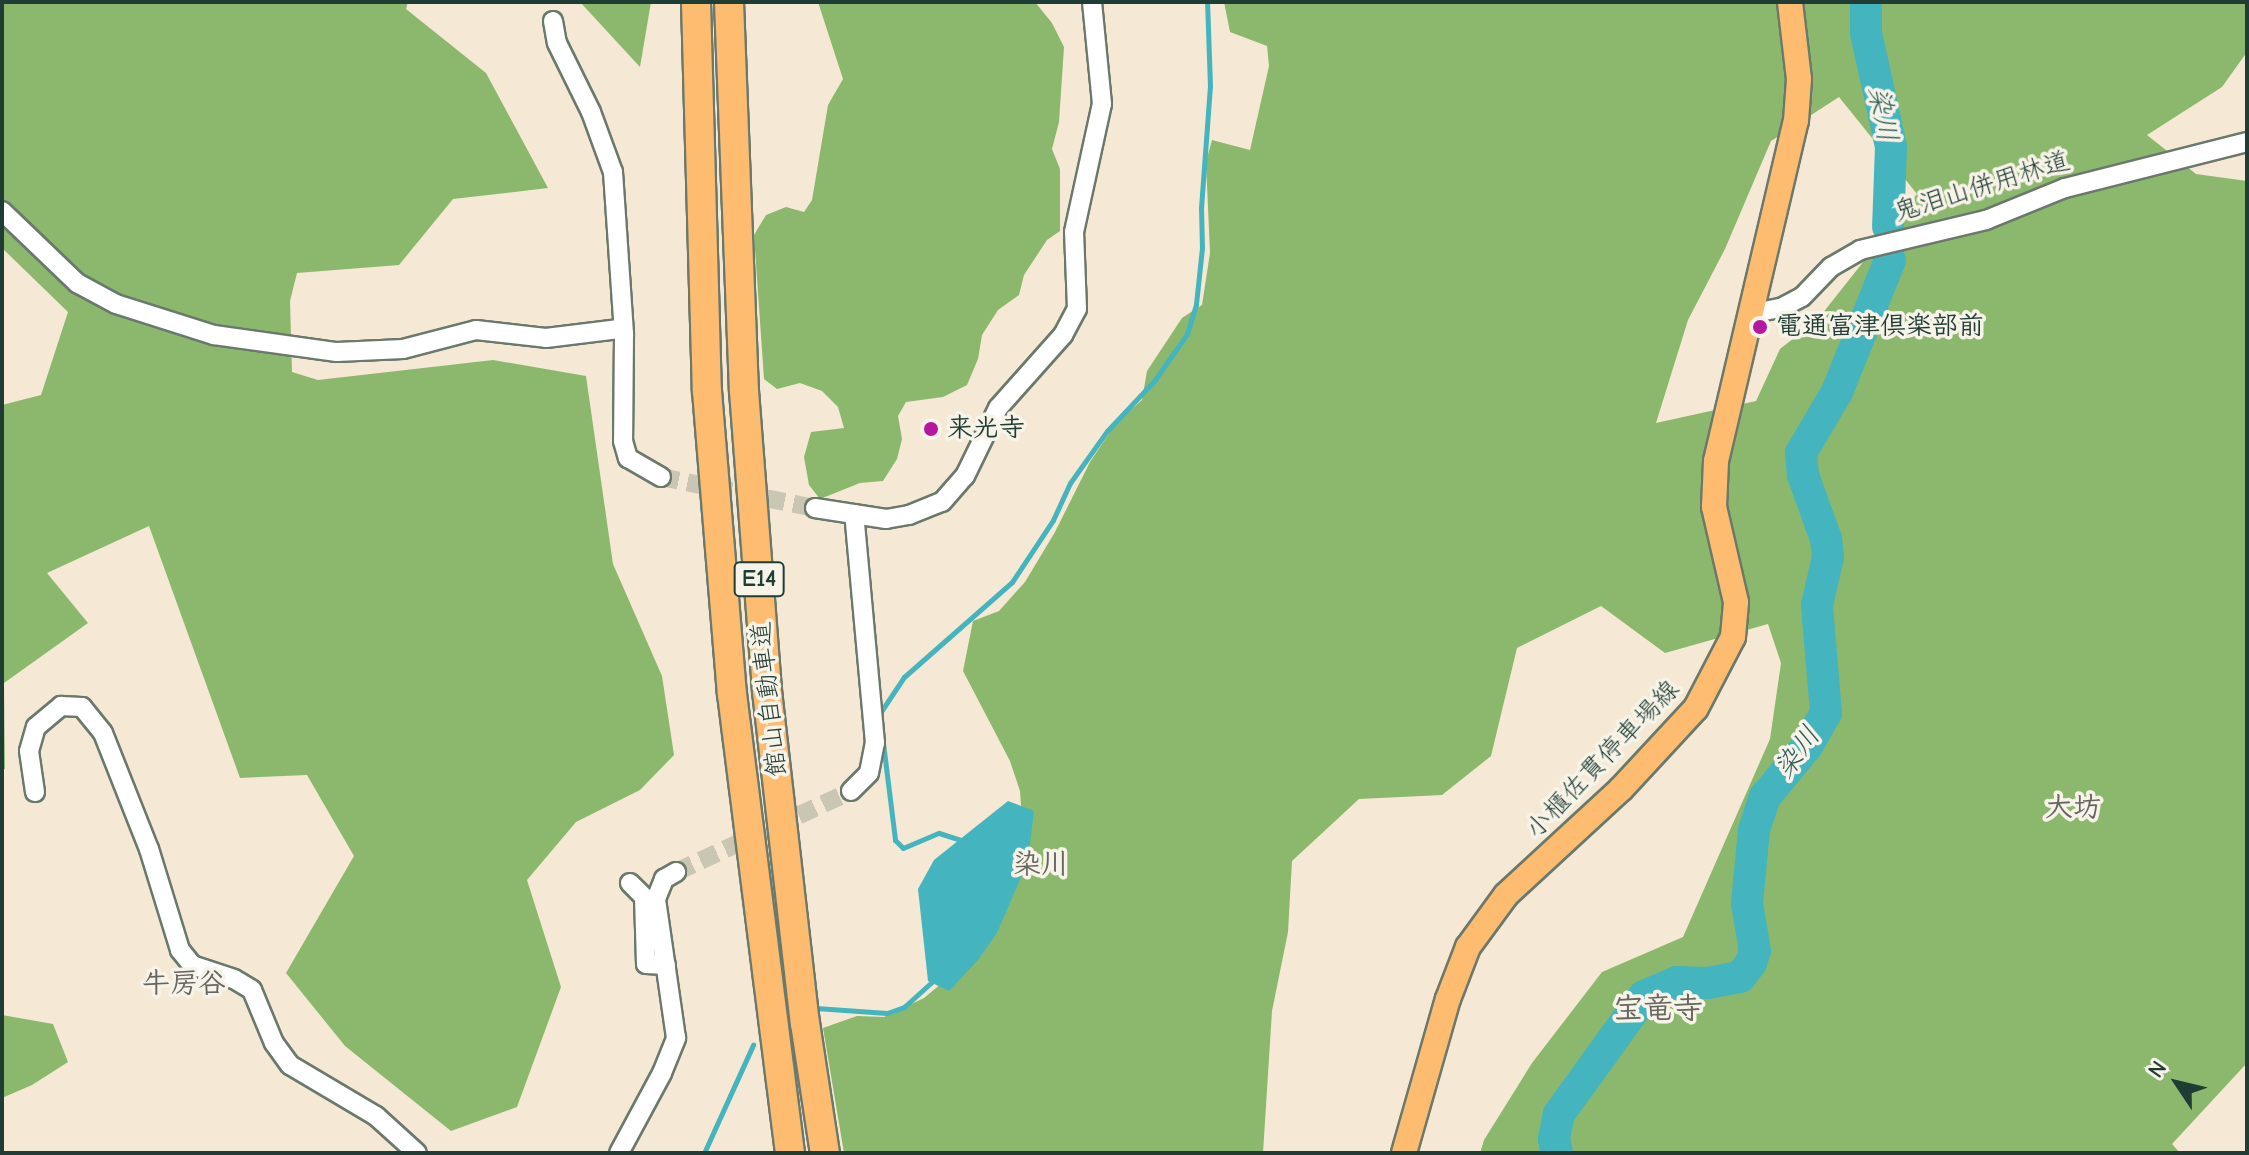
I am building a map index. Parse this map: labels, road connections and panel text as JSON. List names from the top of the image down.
{
  "streets": {
    "highway": ["E14", "館山自動車道"],
    "main road": ["小櫃佐貫停車場線"],
    "street": ["鬼泪山併用林道"]
  },
  "crossings": [
    ["鬼泪山併用林道", "小櫃佐貫停車場線"]
  ],
  "districts": [
    "大坊",
    "染川",
    "牛房谷",
    "宝竜寺"
  ],
  "water": ["染川"],
  "places": ["電通富津倶楽部前", "来光寺"],
  "north": "top left"
}
